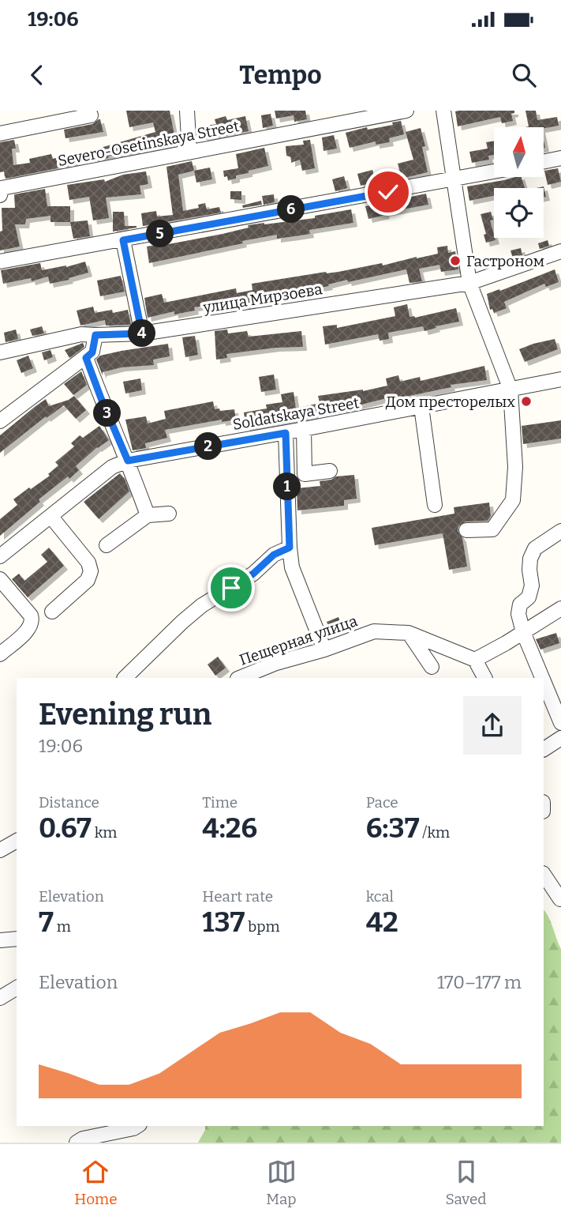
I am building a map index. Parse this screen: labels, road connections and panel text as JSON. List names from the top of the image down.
{
  "streets": {
    "street": [
      "Severo-Osetinskaya Street",
      "улица Мирзоева",
      "Soldatskaya Street",
      "Пещерная улица"
    ]
  },
  "places": ["Гастроном", "Дом престорелых"],
  "north": "top",
  "page": {
    "status": "19:06",
    "header": "Tempo",
    "pins": [
      "6",
      "5",
      "4",
      "3",
      "2",
      "1"
    ],
    "heading": ["Evening run", "19:06"],
    "stats": [
      ["Distance", "0.67 km"],
      ["Time", "4:26"],
      ["Pace", "6:37 /km"],
      ["Elevation", "7 m"],
      ["Heart rate", "137 bpm"],
      ["kcal", "42"]
    ],
    "chart": ["Elevation", "170–177 m"],
    "tabs": ["Home", "Map", "Saved"]
  }
}
